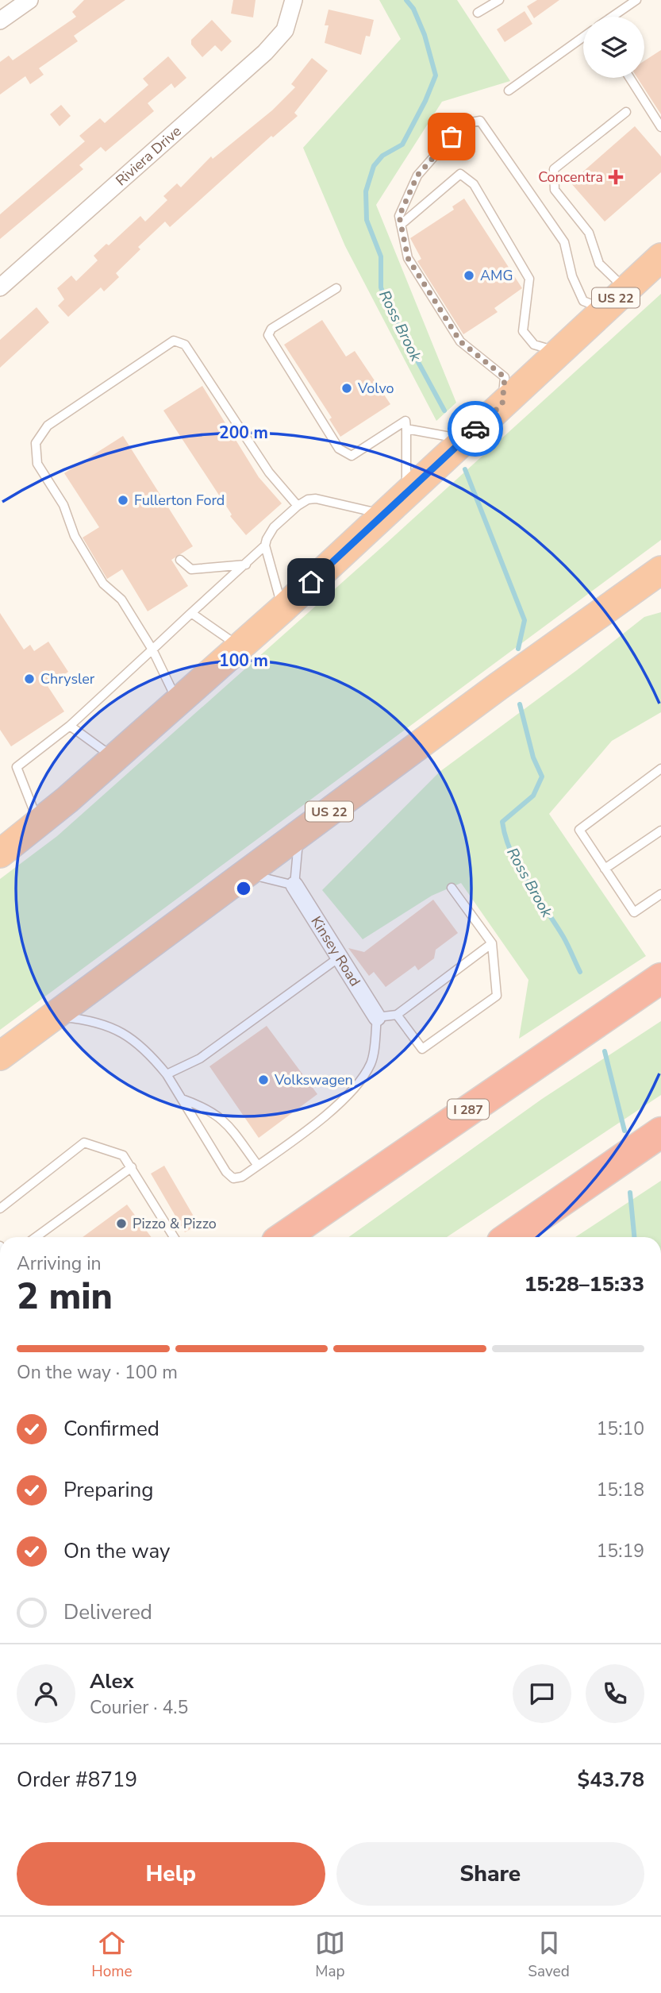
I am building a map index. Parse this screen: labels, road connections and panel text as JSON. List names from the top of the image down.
{
  "streets": {
    "highway": ["US 22", "I 287"],
    "street": ["Riviera Drive", "Kinsey Road"]
  },
  "water": ["Ross Brook"],
  "places": {
    "health": ["Concentra"],
    "other": [
      "AMG",
      "Volvo",
      "Fullerton Ford",
      "Chrysler",
      "Volkswagen",
      "Pizzo & Pizzo"
    ]
  },
  "page": {
    "heading": ["2 min", "Arriving in", "15:28–15:33"],
    "panel": [
      "Alex",
      "Courier · 4.5",
      "Order #8719",
      "$43.78"
    ],
    "bar": "On the way · 100 m",
    "list": [
      ["Confirmed", "15:10"],
      ["Preparing", "15:18"],
      ["On the way", "15:19"],
      "Delivered"
    ],
    "buttons": ["Help", "Share"],
    "tabs": ["Home", "Map", "Saved"]
  },
  "rings": ["200 m", "100 m"]
}
